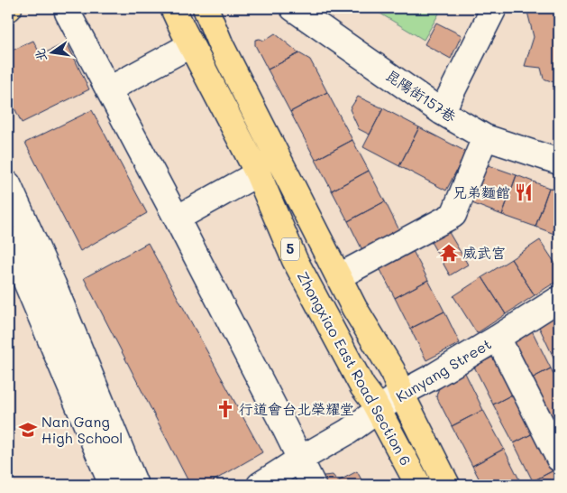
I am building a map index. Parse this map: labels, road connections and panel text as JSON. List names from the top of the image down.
{
  "streets": {
    "main road": ["5", "Zhongxiao East Road Section 6"],
    "street": ["昆陽街157巷", "Kunyang Street"]
  },
  "crossings": [
    ["Zhongxiao East Road Section 6", "Kunyang Street"]
  ],
  "places": {
    "restaurant": ["兄弟麵館"],
    "temple": ["威武宮"],
    "church": ["行道會台北榮耀堂"],
    "school or university": ["Nan Gang High School"]
  },
  "north": "left"
}
